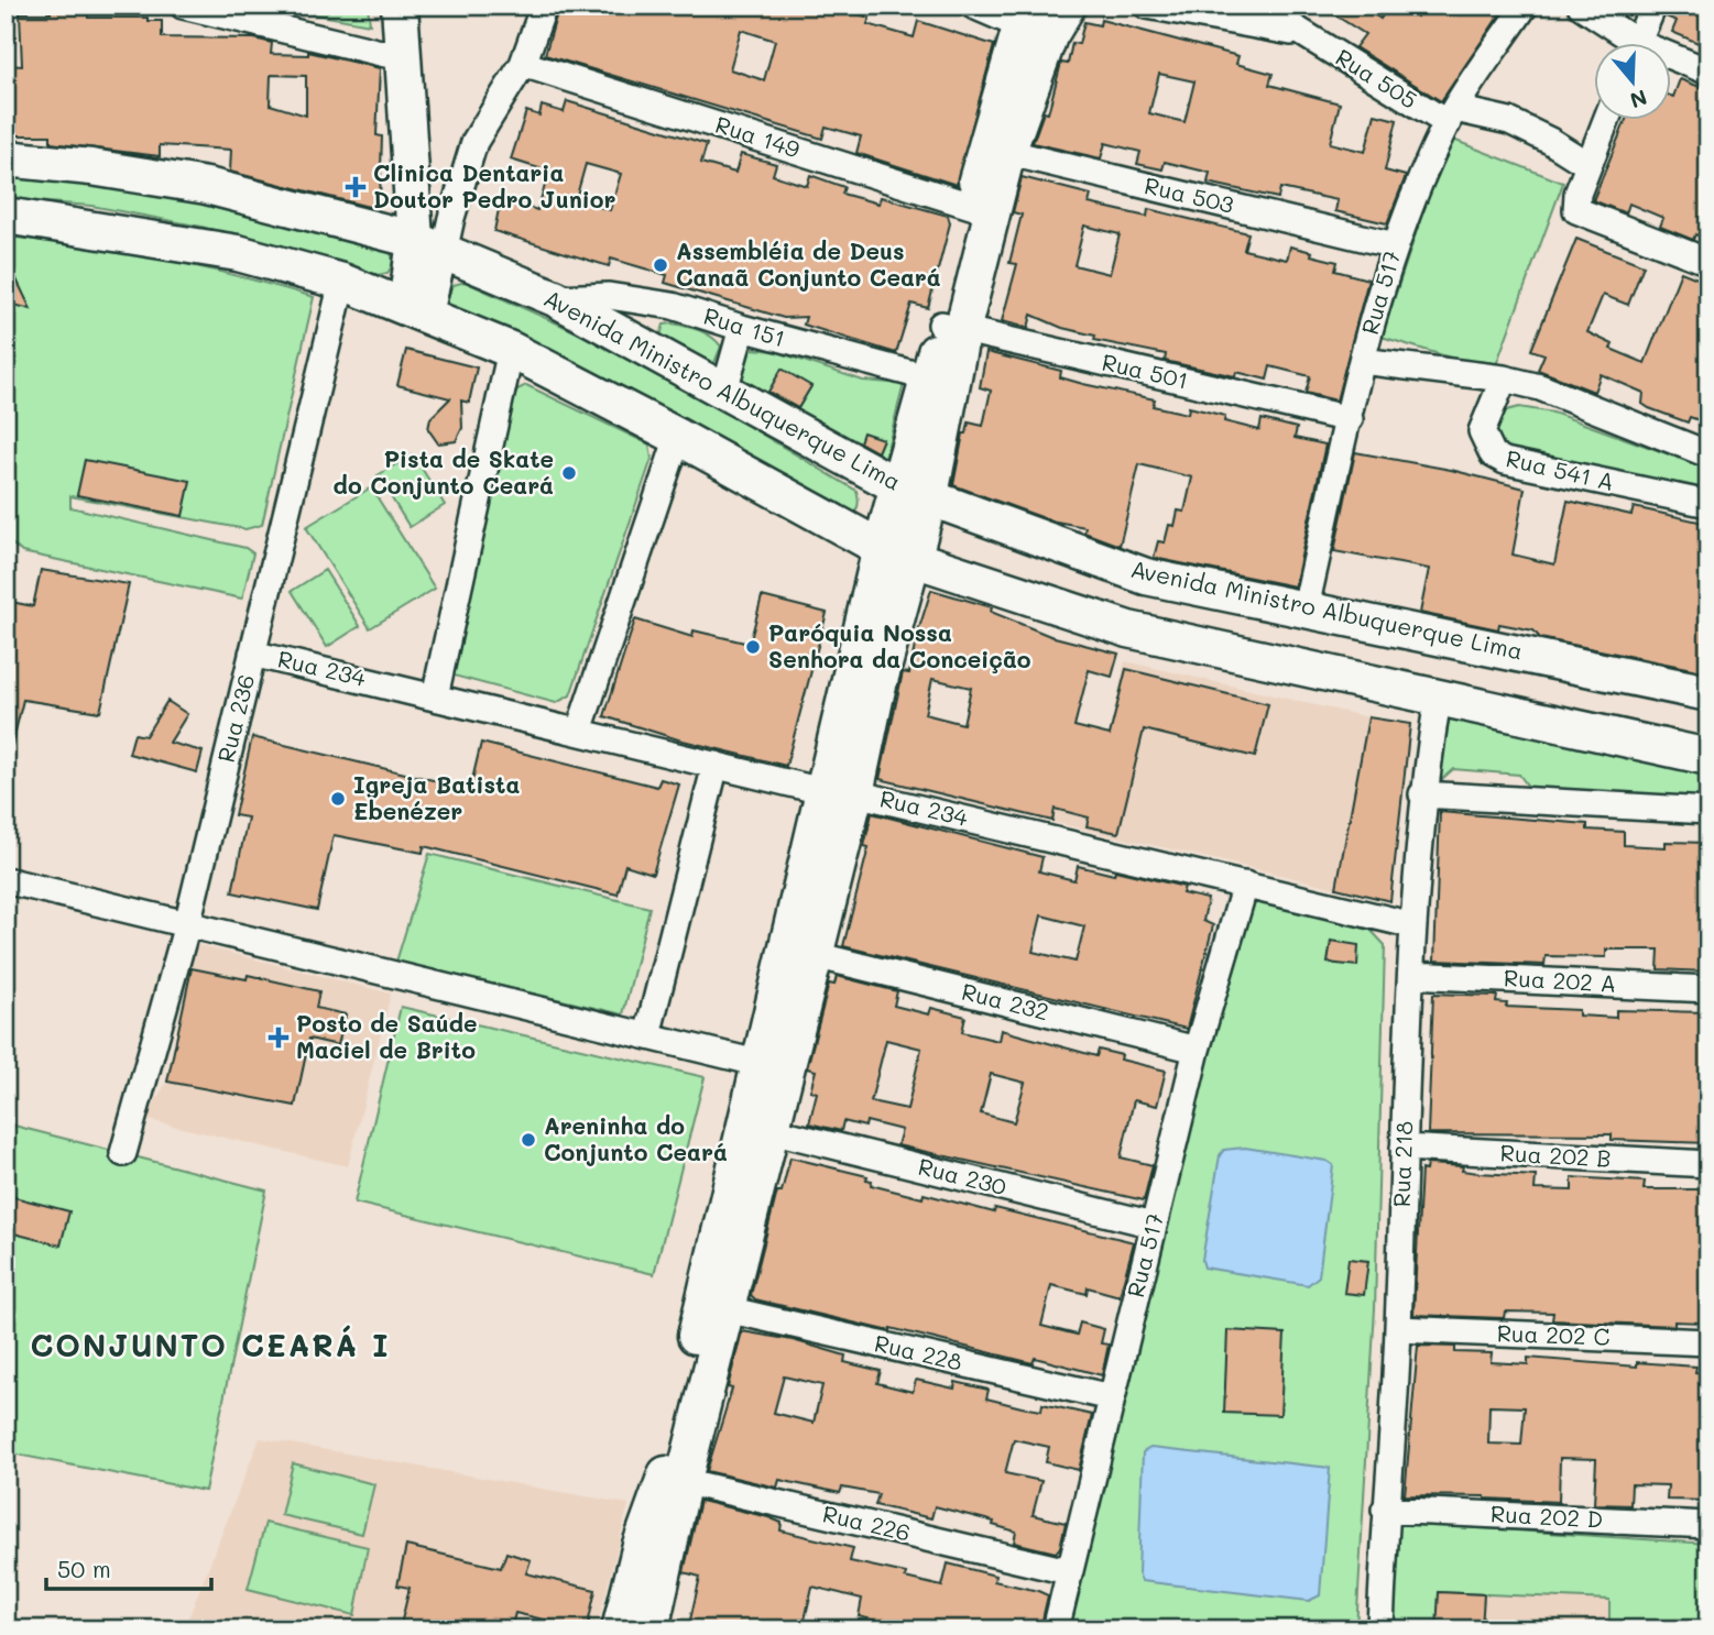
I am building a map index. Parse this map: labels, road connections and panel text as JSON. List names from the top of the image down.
{
  "streets": {
    "street": [
      "Rua 505",
      "Rua 149",
      "Rua 503",
      "Rua 517",
      "Rua 151",
      "Rua 501",
      "Avenida Ministro Albuquerque Lima",
      "Rua 541 A",
      "Rua 234",
      "Rua 236",
      "Rua 202 A",
      "Rua 232",
      "Rua 202 B",
      "Rua 218",
      "Rua 230",
      "Rua 202 C",
      "Rua 228",
      "Rua 202 D",
      "Rua 226"
    ]
  },
  "crossings": [
    ["Rua 505", "Rua 517"],
    ["Rua 503", "Rua 517"],
    ["Rua 517", "Rua 501"],
    ["Rua 517", "Avenida Ministro Albuquerque Lima"],
    ["Rua 517", "Rua 234"],
    ["Rua 517", "Rua 232"],
    ["Rua 517", "Rua 230"],
    ["Rua 517", "Rua 228"],
    ["Rua 517", "Rua 226"],
    ["Rua 151", "Avenida Ministro Albuquerque Lima"],
    ["Rua 234", "Rua 236"],
    ["Rua 234", "Rua 218"],
    ["Rua 202 A", "Rua 218"],
    ["Rua 202 B", "Rua 218"],
    ["Rua 218", "Rua 202 C"],
    ["Rua 218", "Rua 202 D"]
  ],
  "districts": ["CONJUNTO CEARÁ I"],
  "places": {
    "health": ["Clinica Dentaria Doutor Pedro Junior", "Posto de Saúde Maciel de Brito"],
    "other": [
      "Assembléia de Deus Canaã Conjunto Ceará",
      "Pista de Skate do Conjunto Ceará",
      "Paróquia Nossa Senhora da Conceição",
      "Igreja Batista Ebenézer",
      "Areninha do Conjunto Ceará"
    ]
  },
  "scale_bar": "50 m",
  "north": "bottom"
}
